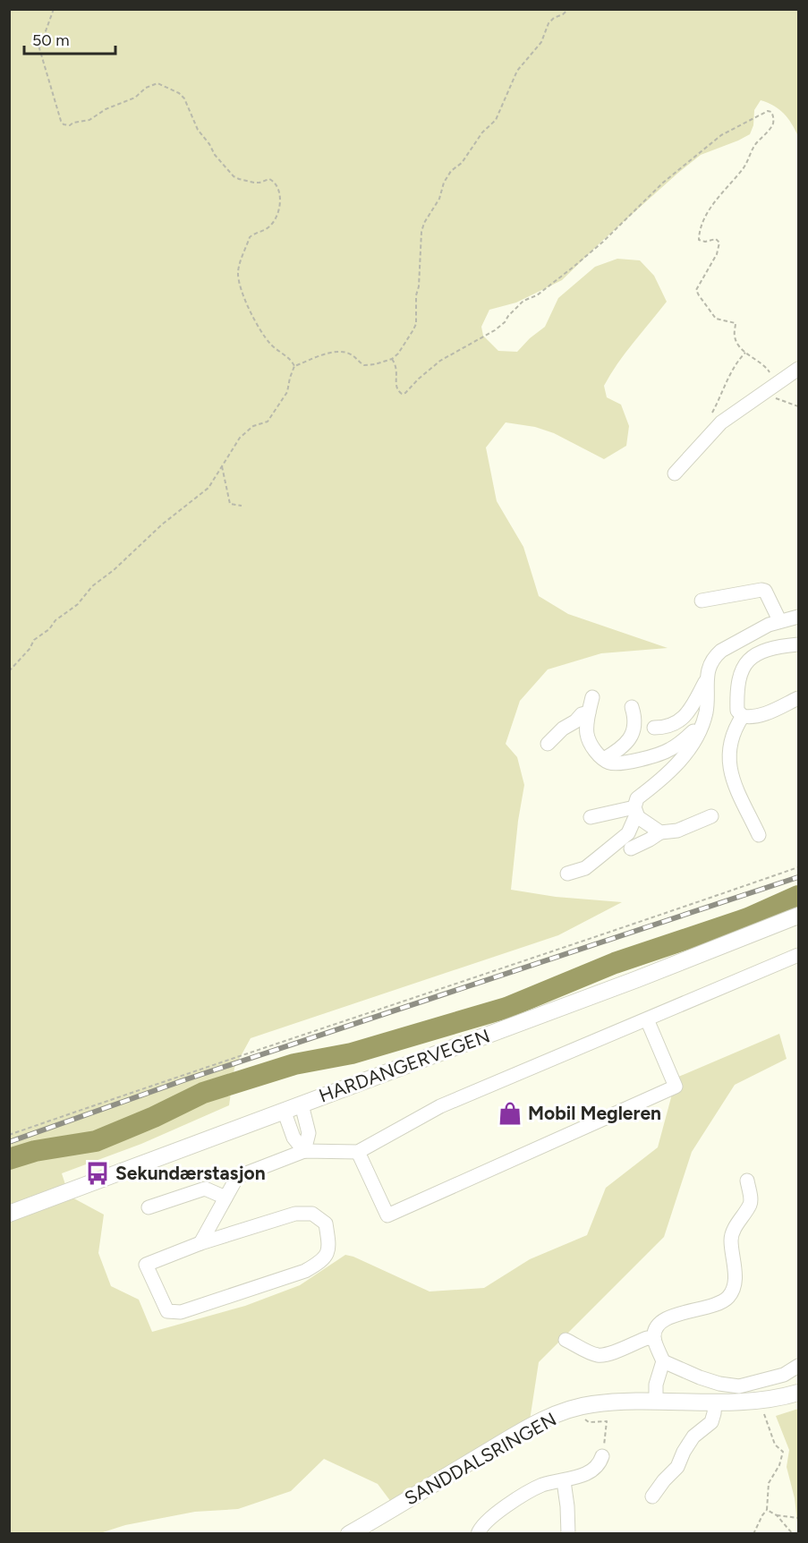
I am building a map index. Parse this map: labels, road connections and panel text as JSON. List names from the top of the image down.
{
  "streets": {
    "main road": ["HARDANGERVEGEN", "SANDDALSRINGEN"]
  },
  "places": {
    "shop": ["Mobil Megleren"],
    "bus stop": ["Sekundærstasjon"]
  },
  "scale_bar": "50 m"
}
